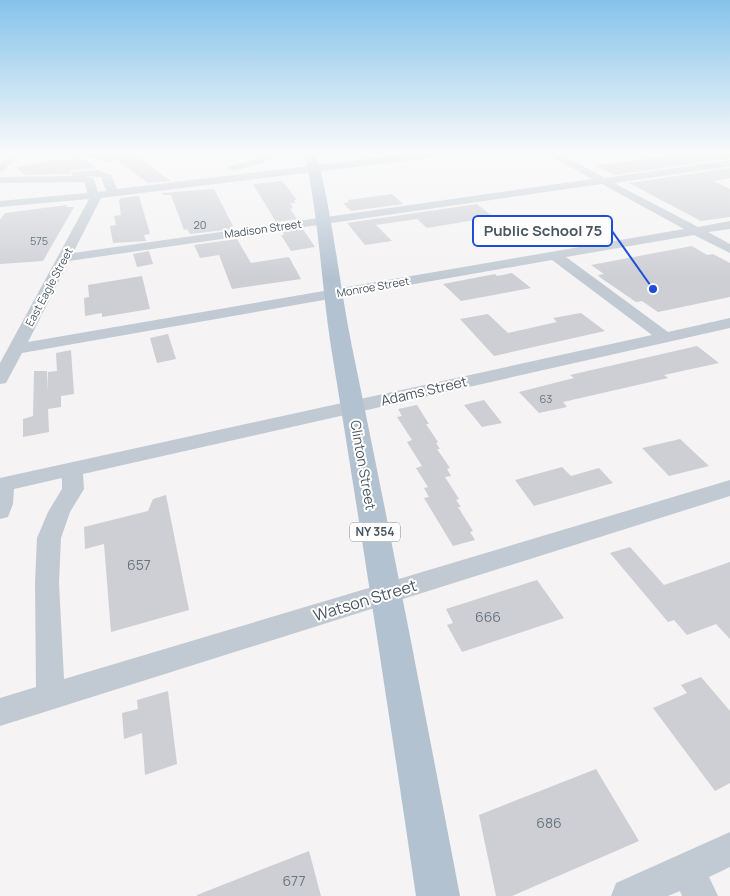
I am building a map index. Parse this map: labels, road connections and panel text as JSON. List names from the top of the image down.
{
  "streets": {
    "main road": ["Clinton Street", "NY 354"],
    "street": [
      "Madison Street",
      "East Eagle Street",
      "Monroe Street",
      "Adams Street",
      "Watson Street"
    ]
  },
  "crossings": [
    ["Madison Street", "East Eagle Street"],
    ["Madison Street", "Clinton Street"],
    ["East Eagle Street", "Monroe Street"],
    ["Monroe Street", "Clinton Street"],
    ["Adams Street", "Clinton Street"],
    ["Clinton Street", "Watson Street"]
  ],
  "places": ["Public School 75"],
  "house_numbers": [
    "20",
    "575",
    "63",
    "657",
    "666",
    "686",
    "677"
  ]
}
